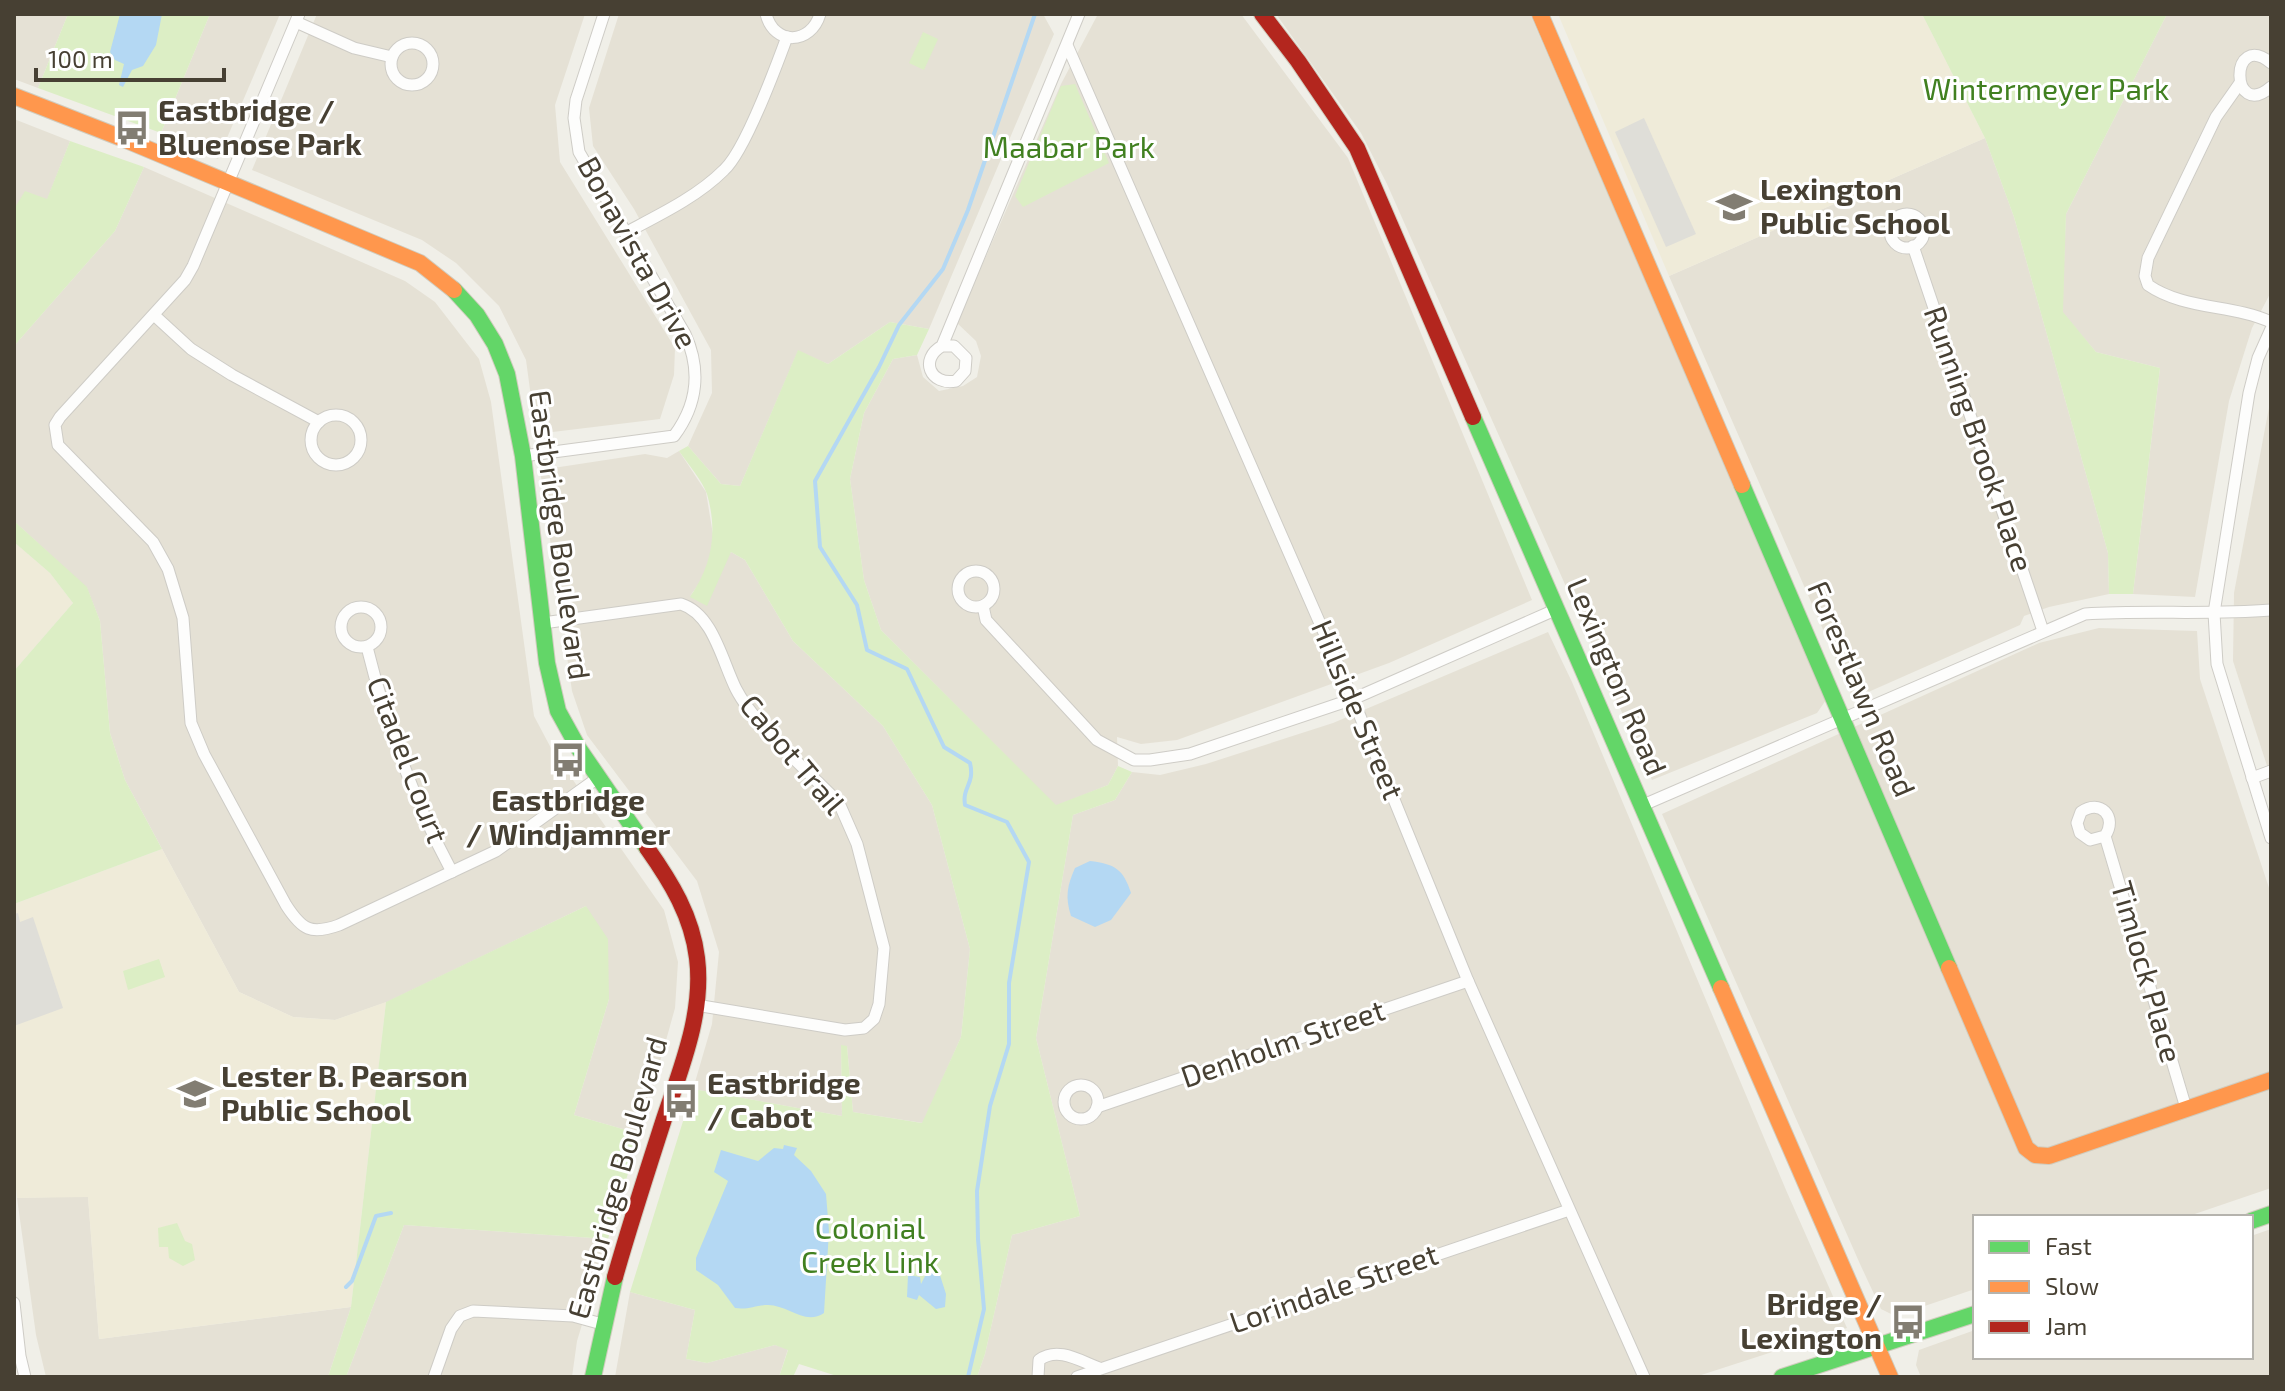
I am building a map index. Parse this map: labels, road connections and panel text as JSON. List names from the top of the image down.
{
  "streets": {
    "street": [
      "Bonavista Drive",
      "Running Brook Place",
      "Eastbridge Boulevard",
      "Lexington Road",
      "Forestlawn Road",
      "Hillside Street",
      "Cabot Trail",
      "Citadel Court",
      "Timlock Place",
      "Denholm Street",
      "Lorindale Street"
    ]
  },
  "crossings": [
    ["Bonavista Drive", "Eastbridge Boulevard"],
    ["Eastbridge Boulevard", "Cabot Trail"],
    ["Forestlawn Road", "Timlock Place"],
    ["Hillside Street", "Denholm Street"],
    ["Hillside Street", "Lorindale Street"]
  ],
  "parks": ["Wintermeyer Park", "Maabar Park", "Colonial Creek Link"],
  "places": {
    "bus stop": [
      "Eastbridge / Bluenose Park",
      "Eastbridge / Windjammer",
      "Eastbridge / Cabot",
      "Bridge / Lexington"
    ],
    "school or university": ["Lexington Public School", "Lester B. Pearson Public School"]
  },
  "legend": ["Fast", "Slow", "Jam"],
  "scale_bar": "100 m"
}
